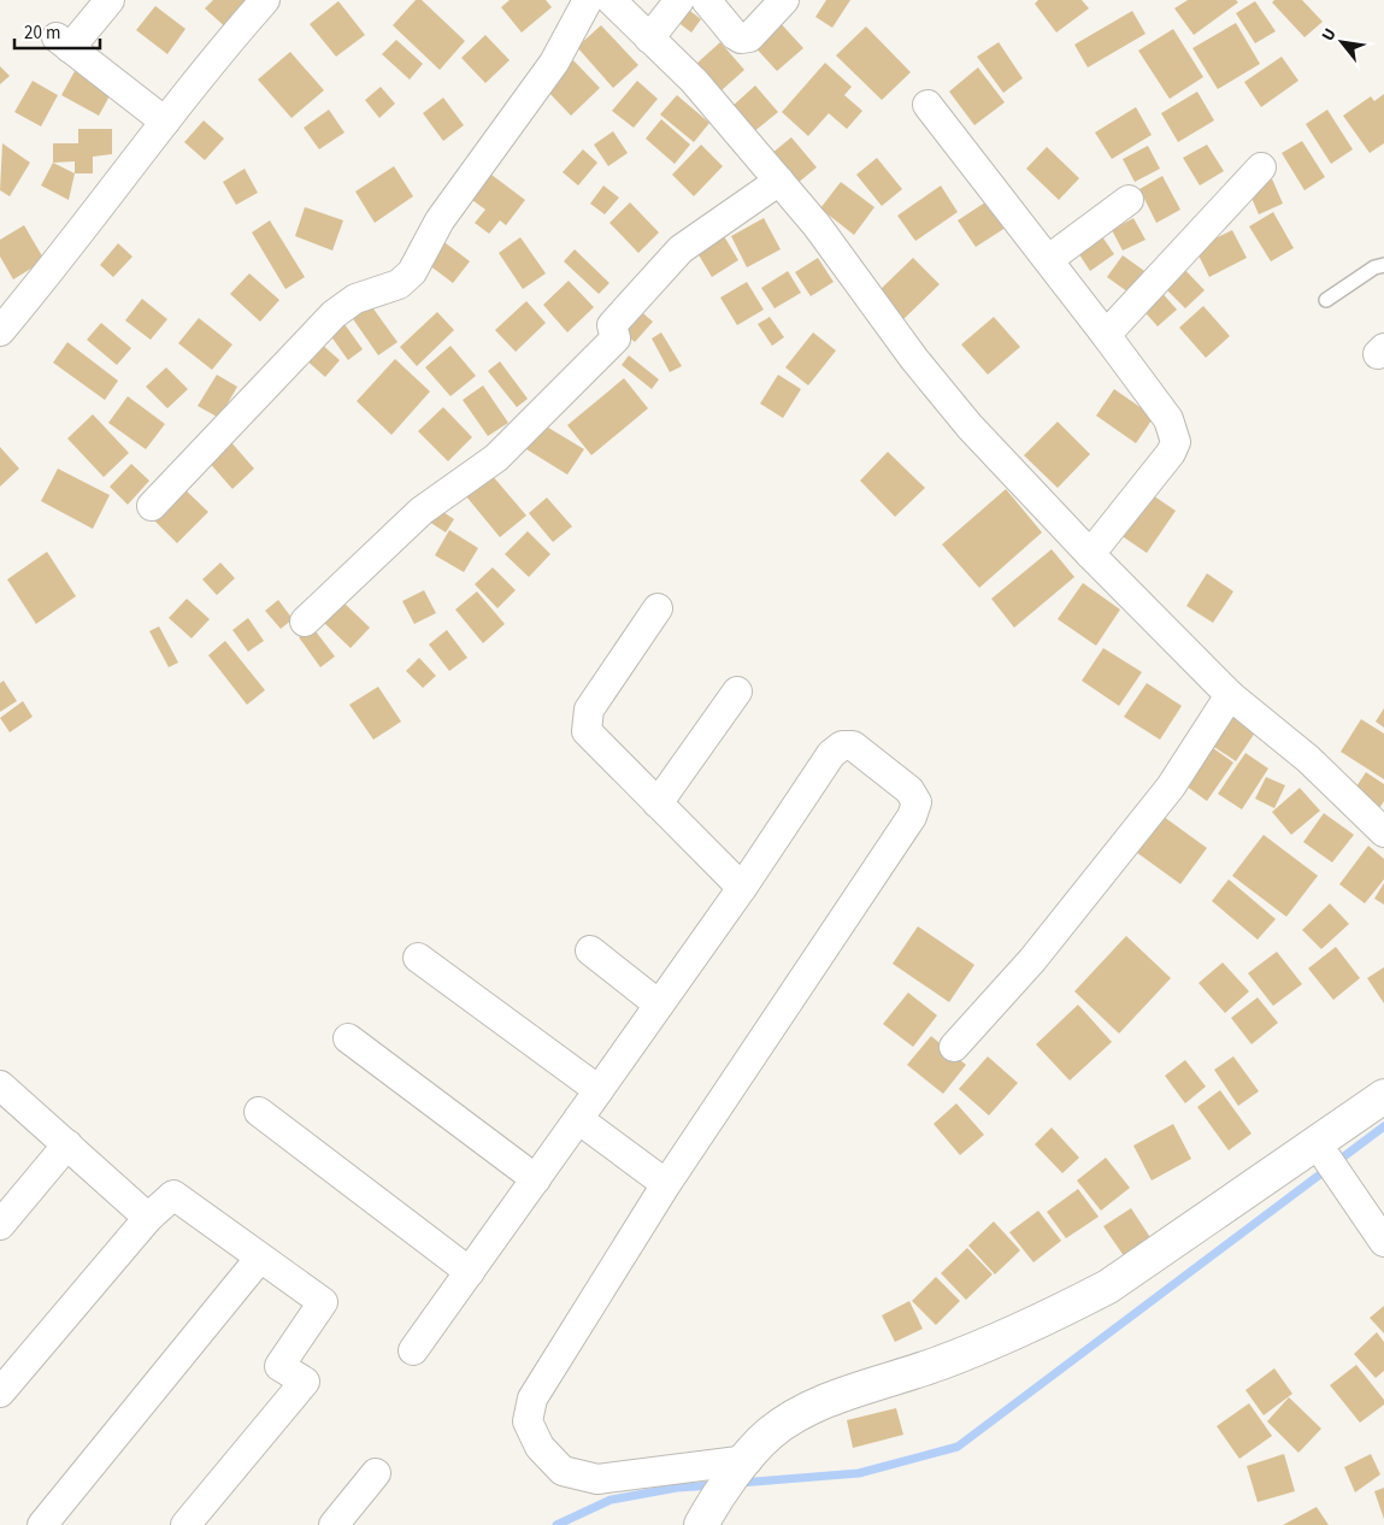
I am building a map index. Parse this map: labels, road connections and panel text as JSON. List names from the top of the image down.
{
  "scale_bar": "20 m",
  "north": "top left"
}
